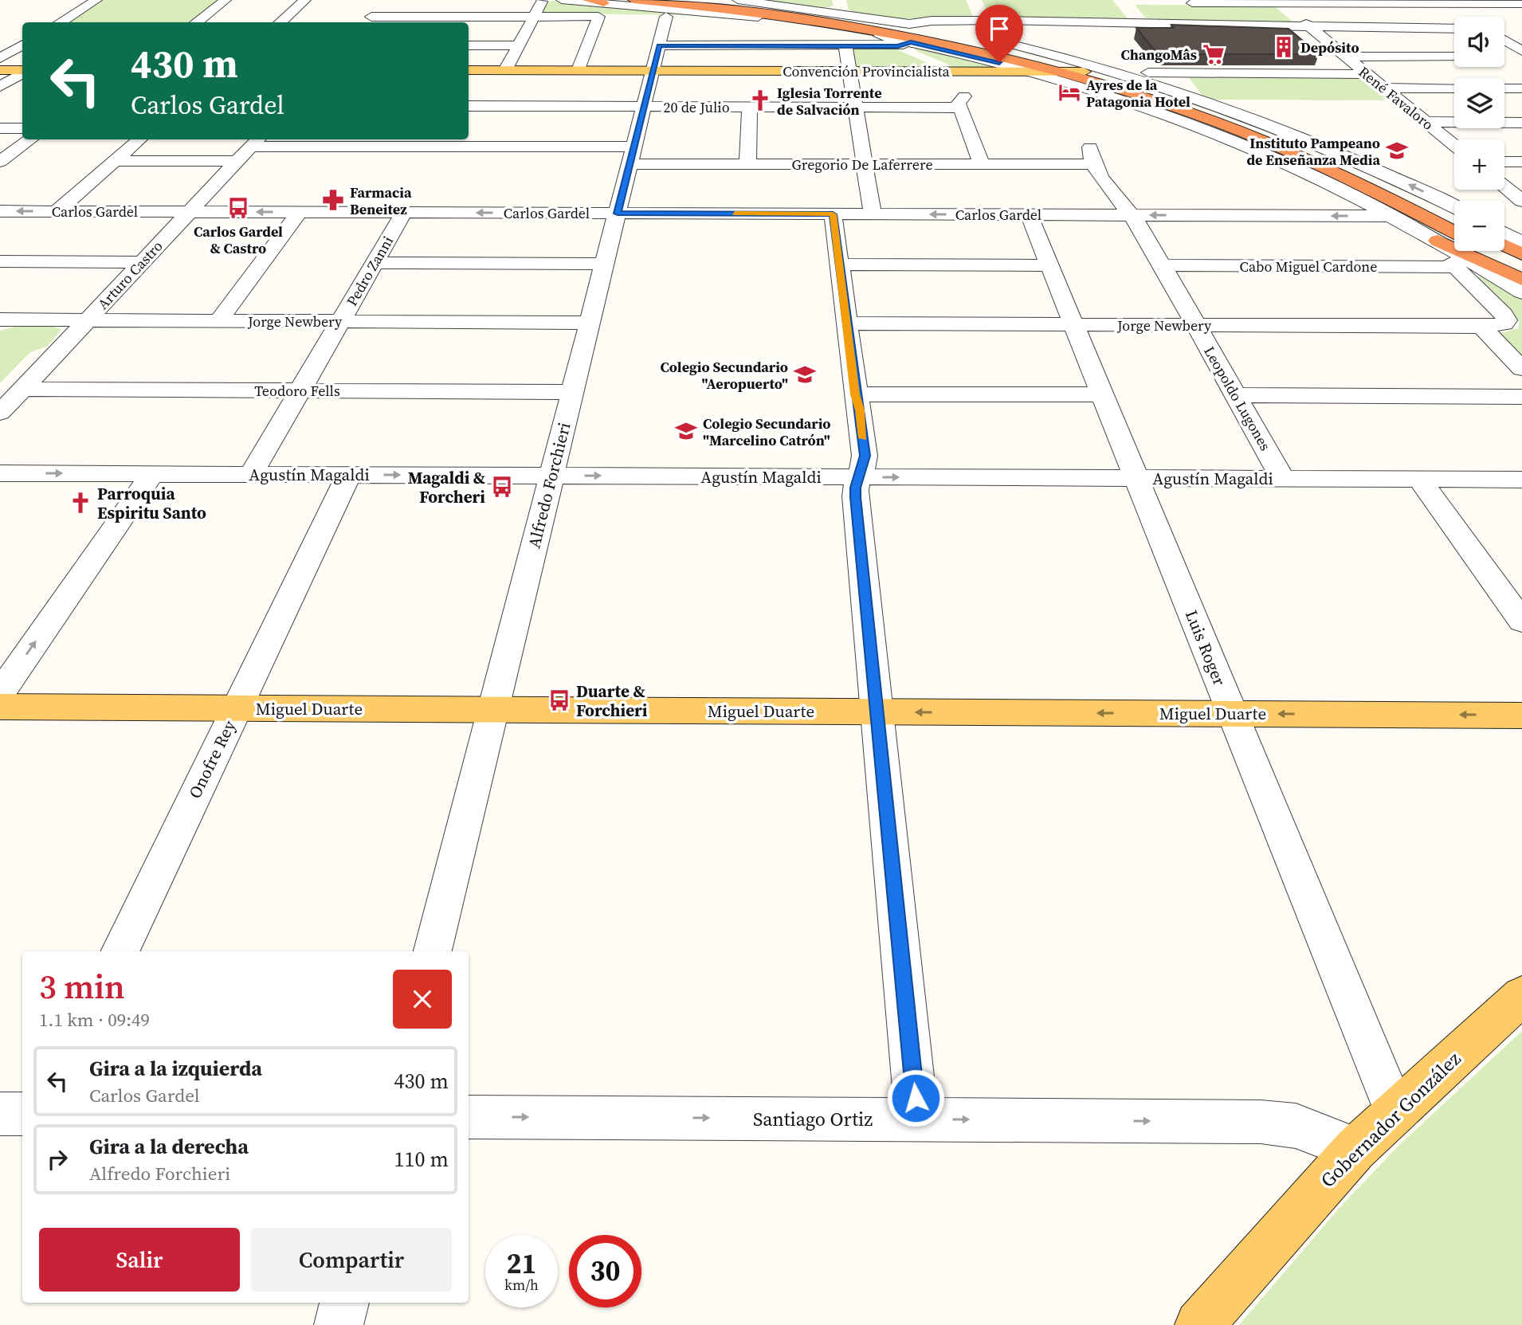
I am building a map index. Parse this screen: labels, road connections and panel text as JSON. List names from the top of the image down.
{
  "streets": {
    "main road": ["Convención Provincialista", "Miguel Duarte", "Gobernador González"],
    "street": [
      "René Favaloro",
      "20 de Julio",
      "Gregorio De Laferrere",
      "Carlos Gardel",
      "Cabo Miguel Cardone",
      "Pedro Zanni",
      "Arturo Castro",
      "Jorge Newbery",
      "Teodoro Fells",
      "Leopoldo Lugones",
      "Agustín Magaldi",
      "Alfredo Forchieri",
      "Luis Roger",
      "Onofre Rey",
      "Santiago Ortiz"
    ]
  },
  "crossings": [
    ["Convención Provincialista", "René Favaloro"],
    ["Convención Provincialista", "Alfredo Forchieri"],
    ["20 de Julio", "Gregorio De Laferrere"],
    ["20 de Julio", "Alfredo Forchieri"],
    ["Gregorio De Laferrere", "Leopoldo Lugones"],
    ["Gregorio De Laferrere", "Alfredo Forchieri"],
    ["Carlos Gardel", "Pedro Zanni"],
    ["Carlos Gardel", "Arturo Castro"],
    ["Carlos Gardel", "Leopoldo Lugones"],
    ["Carlos Gardel", "Alfredo Forchieri"],
    ["Carlos Gardel", "Luis Roger"],
    ["Cabo Miguel Cardone", "Jorge Newbery"],
    ["Cabo Miguel Cardone", "Leopoldo Lugones"],
    ["Pedro Zanni", "Jorge Newbery"],
    ["Pedro Zanni", "Teodoro Fells"],
    ["Pedro Zanni", "Agustín Magaldi"],
    ["Arturo Castro", "Jorge Newbery"],
    ["Arturo Castro", "Teodoro Fells"],
    ["Jorge Newbery", "Leopoldo Lugones"],
    ["Jorge Newbery", "Alfredo Forchieri"],
    ["Jorge Newbery", "Luis Roger"],
    ["Teodoro Fells", "Alfredo Forchieri"],
    ["Leopoldo Lugones", "Agustín Magaldi"],
    ["Agustín Magaldi", "Alfredo Forchieri"],
    ["Agustín Magaldi", "Luis Roger"],
    ["Agustín Magaldi", "Onofre Rey"],
    ["Alfredo Forchieri", "Miguel Duarte"],
    ["Luis Roger", "Miguel Duarte"],
    ["Luis Roger", "Gobernador González"],
    ["Miguel Duarte", "Onofre Rey"],
    ["Santiago Ortiz", "Gobernador González"]
  ],
  "one_way": ["Miguel Duarte", "Santiago Ortiz"],
  "places": {
    "building": ["Depósito"],
    "supermarket": ["ChangoMâs"],
    "hotel": ["Ayres de la Patagonia Hotel"],
    "church": ["Iglesia Torrente de Salvación", "Parroquia Espiritu Santo"],
    "school or university": ["Instituto Pampeano de Enseñanza Media", "Colegio Secundario \"Aeropuerto\"", "Colegio Secundario \"Marcelino Catrón\""],
    "pharmacy": ["Farmacia Beneitez"],
    "bus stop": ["Carlos Gardel & Castro", "Magaldi & Forcheri", "Duarte & Forchieri"]
  },
  "page": {
    "map_buttons": ["+", "−"],
    "turn": ["430 m", "Carlos Gardel"],
    "heading": ["3 min", "1.1 km · 09:49"],
    "list": [
      {
        "name": "Gira a la izquierda",
        "note": "Carlos Gardel",
        "value": "430 m"
      },
      {
        "name": "Gira a la derecha",
        "note": "Alfredo Forchieri",
        "value": "110 m"
      }
    ],
    "buttons": ["Salir", "Compartir"],
    "speed": "21 km/h",
    "limit": "30"
  }
}
